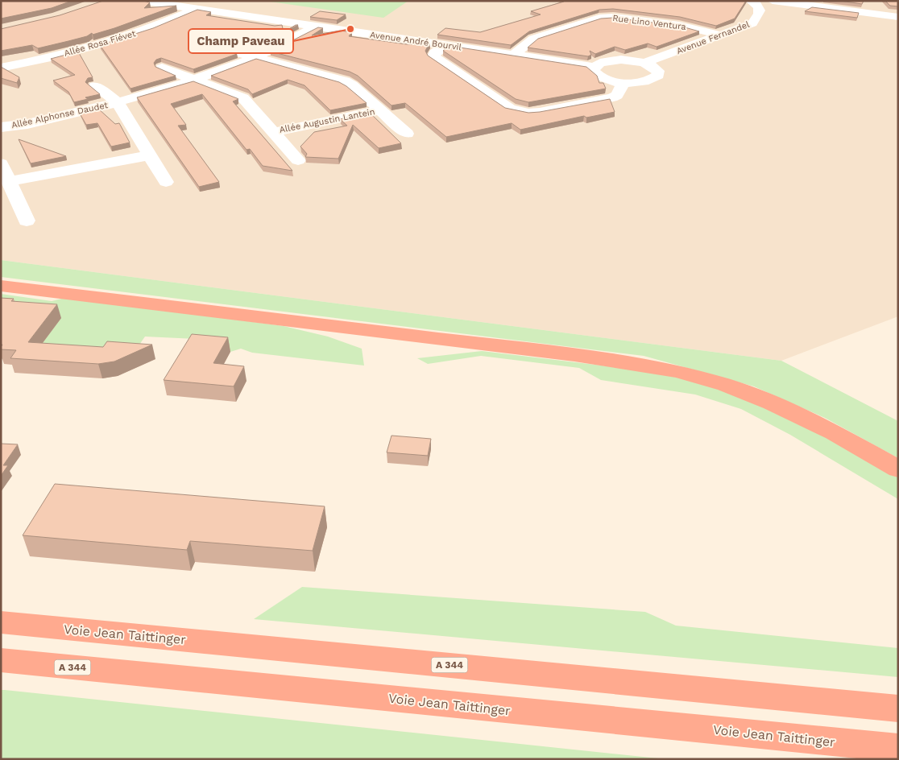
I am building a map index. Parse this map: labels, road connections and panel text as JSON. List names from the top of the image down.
{
  "streets": {
    "highway": ["Voie Jean Taittinger", "A 344"],
    "street": [
      "Rue Lino Ventura",
      "Avenue Fernandel",
      "Avenue André Bourvil",
      "Allée Rosa Fiévet",
      "Allée Alphonse Daudet",
      "Allée Augustin Lantein"
    ]
  },
  "crossings": [
    ["Rue Lino Ventura", "Avenue Fernandel"],
    ["Rue Lino Ventura", "Avenue André Bourvil"],
    ["Avenue André Bourvil", "Allée Rosa Fiévet"],
    ["Avenue André Bourvil", "Allée Alphonse Daudet"],
    ["Allée Alphonse Daudet", "Allée Augustin Lantein"]
  ],
  "places": ["Champ Paveau"]
}
